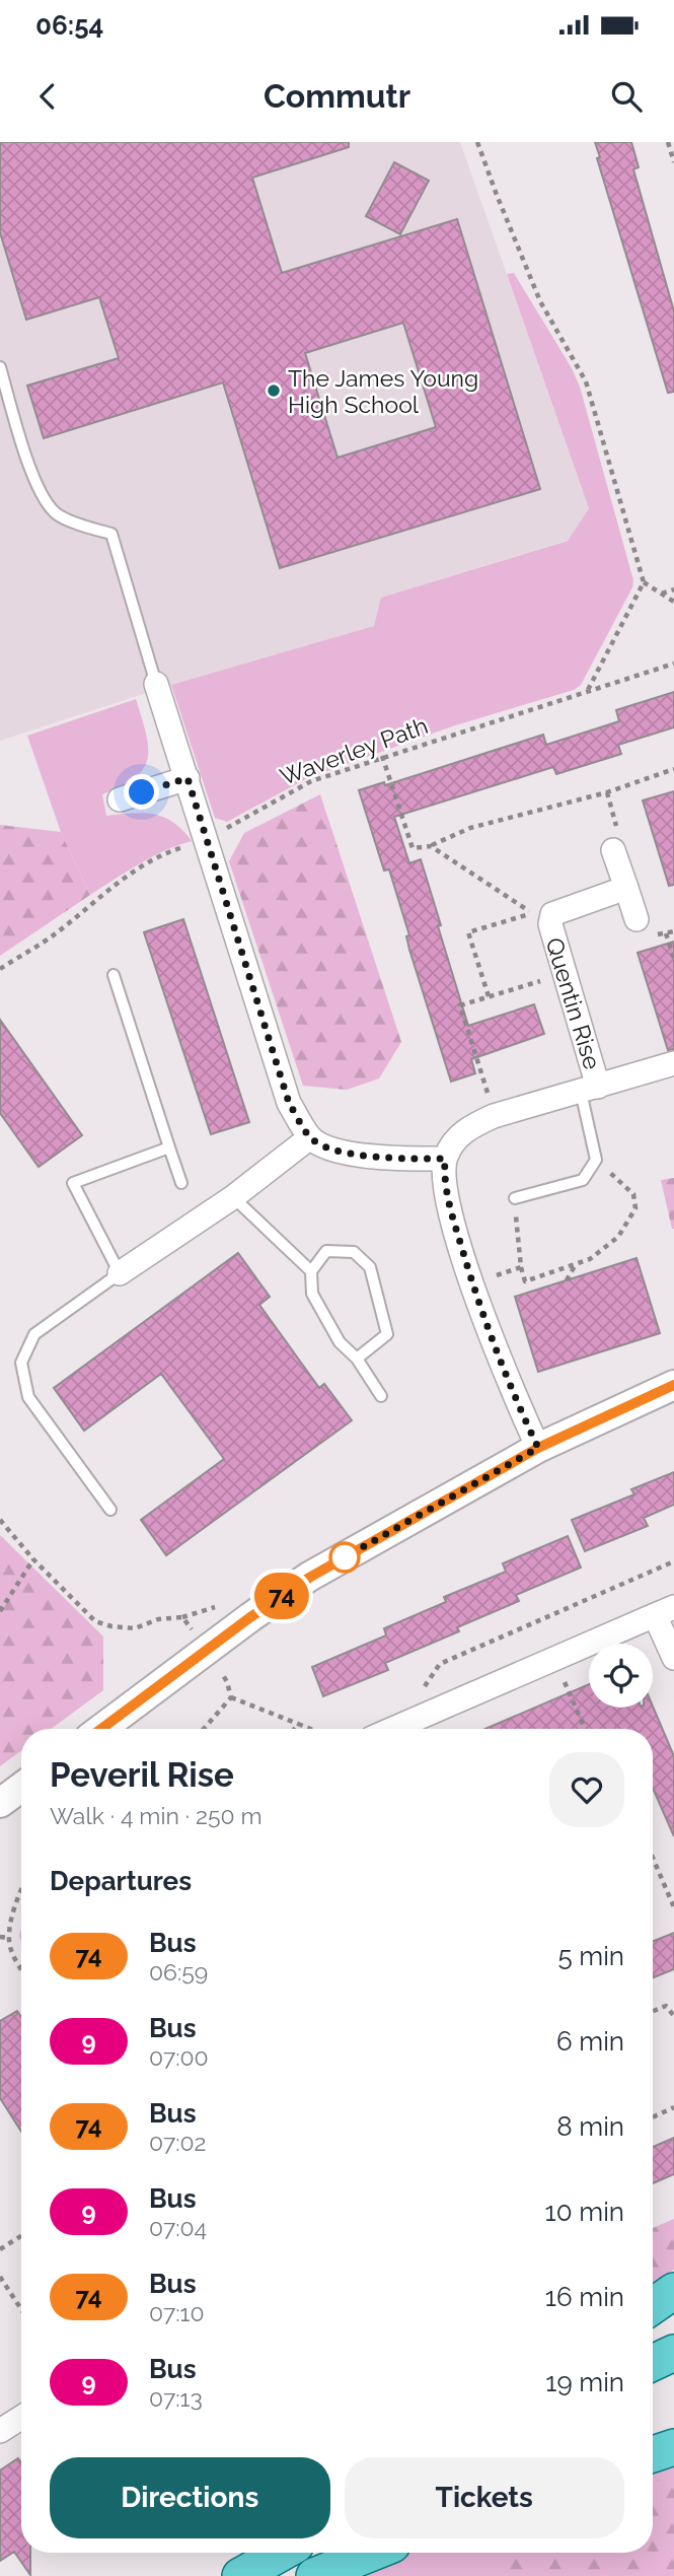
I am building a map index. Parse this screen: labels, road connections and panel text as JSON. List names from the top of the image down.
{
  "streets": {
    "street": ["Quentin Rise"],
    "path": ["Waverley Path"]
  },
  "places": ["The James Young High School"],
  "lines": ["bus line 74"],
  "page": {
    "status": "06:54",
    "header": "Commutr",
    "on_map": "74",
    "heading": [
      ["Peveril Rise", "Walk · 4 min · 250 m"],
      "Departures"
    ],
    "list": [
      {
        "mark": "74",
        "name": "Bus",
        "note": "06:59",
        "value": "5 min"
      },
      {
        "mark": "9",
        "name": "Bus",
        "note": "07:00",
        "value": "6 min"
      },
      {
        "mark": "74",
        "name": "Bus",
        "note": "07:02",
        "value": "8 min"
      },
      {
        "mark": "9",
        "name": "Bus",
        "note": "07:04",
        "value": "10 min"
      },
      {
        "mark": "74",
        "name": "Bus",
        "note": "07:10",
        "value": "16 min"
      },
      {
        "mark": "9",
        "name": "Bus",
        "note": "07:13",
        "value": "19 min"
      }
    ],
    "buttons": ["Directions", "Tickets"]
  }
}
